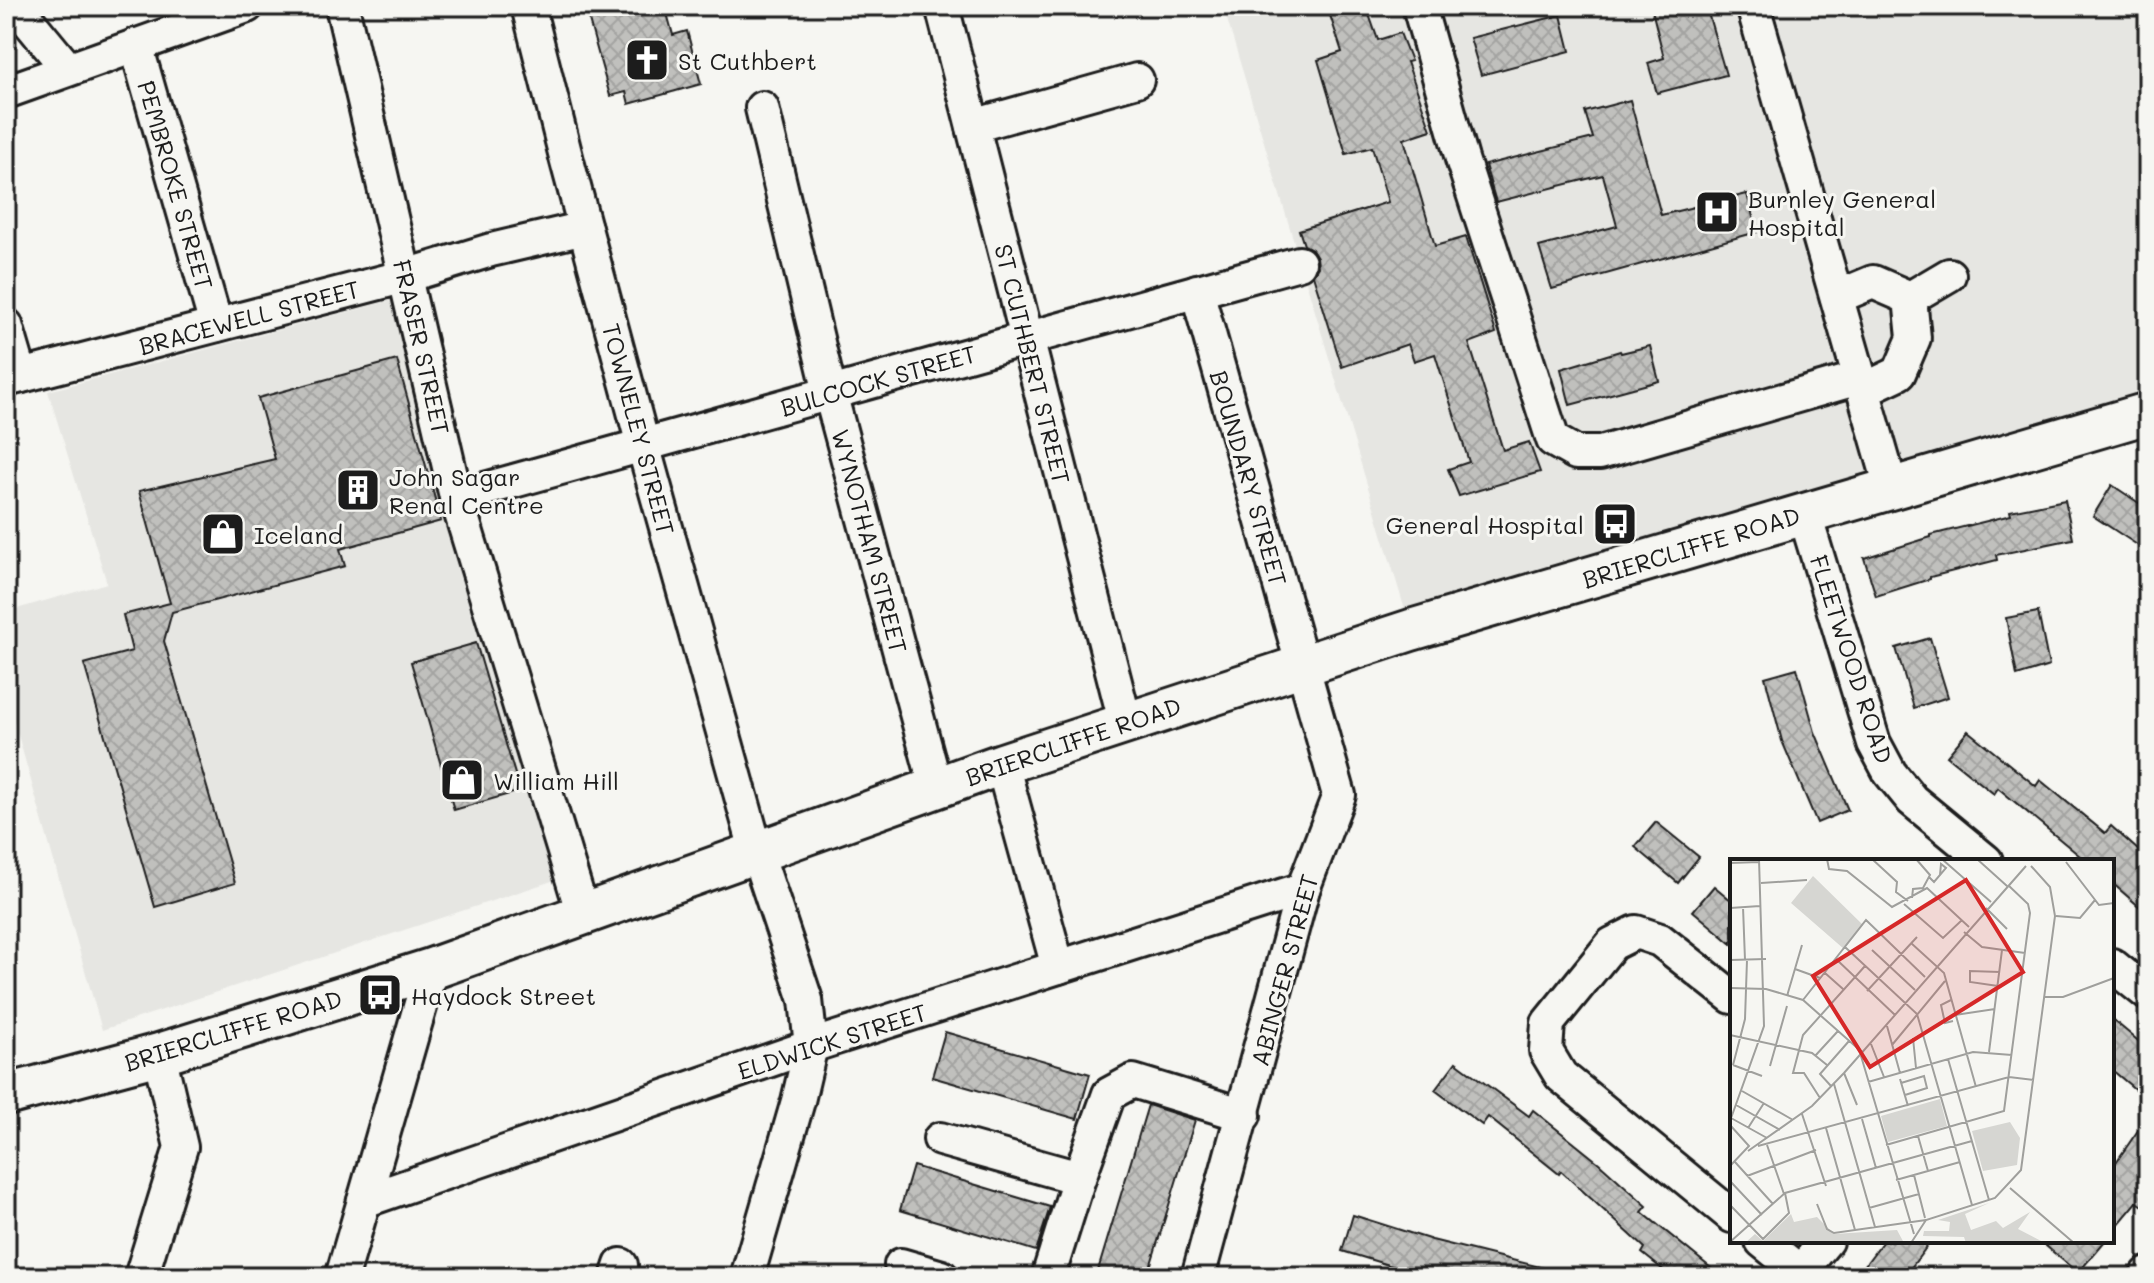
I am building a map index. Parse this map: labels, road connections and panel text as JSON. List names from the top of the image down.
{
  "streets": {
    "street": [
      "PEMBROKE STREET",
      "BRACEWELL STREET",
      "FRASER STREET",
      "ST CUTHBERT STREET",
      "BULCOCK STREET",
      "TOWNELEY STREET",
      "BOUNDARY STREET",
      "WYNOTHAM STREET",
      "BRIERCLIFFE ROAD",
      "FLEETWOOD ROAD",
      "ABINGER STREET",
      "ELDWICK STREET"
    ]
  },
  "crossings": [
    ["PEMBROKE STREET", "BRACEWELL STREET"],
    ["BRACEWELL STREET", "FRASER STREET"],
    ["BRACEWELL STREET", "TOWNELEY STREET"],
    ["FRASER STREET", "BULCOCK STREET"],
    ["FRASER STREET", "BRIERCLIFFE ROAD"],
    ["ST CUTHBERT STREET", "BULCOCK STREET"],
    ["ST CUTHBERT STREET", "BRIERCLIFFE ROAD"],
    ["BULCOCK STREET", "TOWNELEY STREET"],
    ["BULCOCK STREET", "BOUNDARY STREET"],
    ["BULCOCK STREET", "WYNOTHAM STREET"],
    ["TOWNELEY STREET", "BRIERCLIFFE ROAD"],
    ["TOWNELEY STREET", "ELDWICK STREET"],
    ["BOUNDARY STREET", "BRIERCLIFFE ROAD"],
    ["BOUNDARY STREET", "ABINGER STREET"],
    ["WYNOTHAM STREET", "BRIERCLIFFE ROAD"],
    ["BRIERCLIFFE ROAD", "FLEETWOOD ROAD"],
    ["BRIERCLIFFE ROAD", "ABINGER STREET"],
    ["ABINGER STREET", "ELDWICK STREET"]
  ],
  "places": {
    "church": ["St Cuthbert"],
    "hospital": ["Burnley General Hospital"],
    "building": ["John Sagar Renal Centre"],
    "bus stop": ["General Hospital", "Haydock Street"],
    "shop": ["Iceland", "William Hill"]
  }
}
